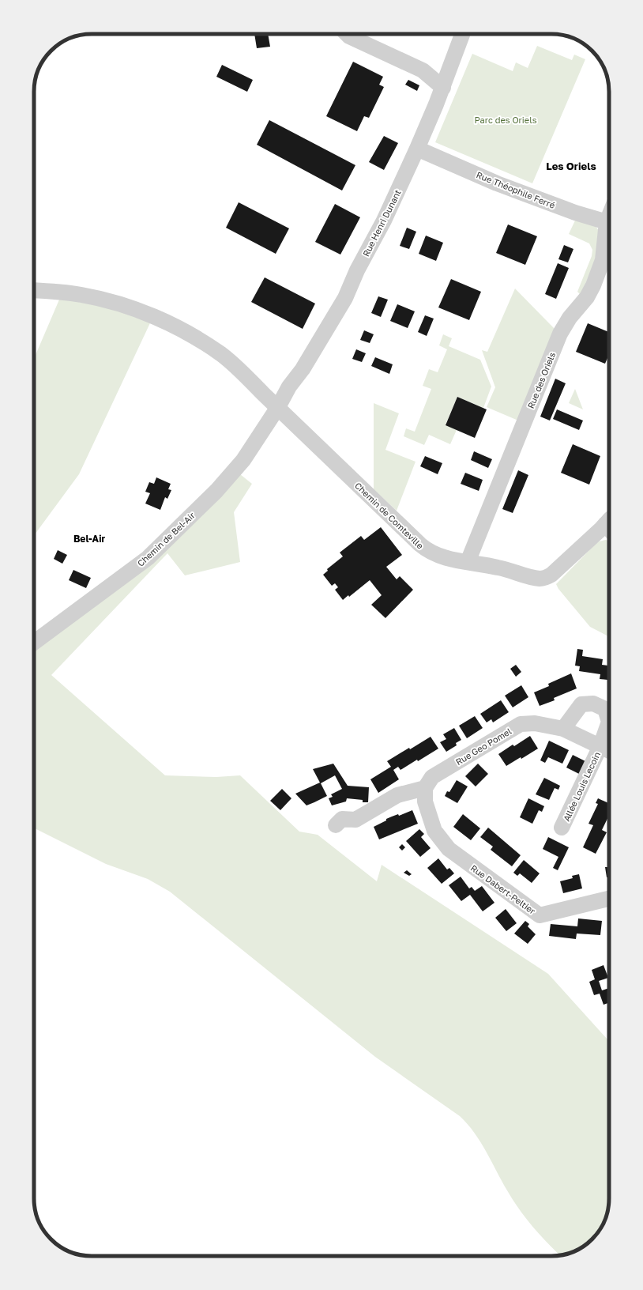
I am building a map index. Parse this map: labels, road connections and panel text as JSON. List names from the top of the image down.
{
  "streets": {
    "street": [
      "Rue Théophile Ferré",
      "Rue Henri Dunant",
      "Rue des Oriels",
      "Chemin de Comteville",
      "Chemin de Bel-Air",
      "Rue Geo Pomel",
      "Allée Louis Lecoin",
      "Rue Dabert-Peltier"
    ]
  },
  "crossings": [
    ["Rue Théophile Ferré", "Rue Henri Dunant"],
    ["Rue Henri Dunant", "Chemin de Comteville"],
    ["Rue Henri Dunant", "Chemin de Bel-Air"],
    ["Rue des Oriels", "Chemin de Comteville"],
    ["Chemin de Comteville", "Chemin de Bel-Air"],
    ["Rue Geo Pomel", "Allée Louis Lecoin"],
    ["Rue Geo Pomel", "Rue Dabert-Peltier"]
  ],
  "districts": ["Les Oriels", "Bel-Air"],
  "parks": ["Parc des Oriels"]
}
